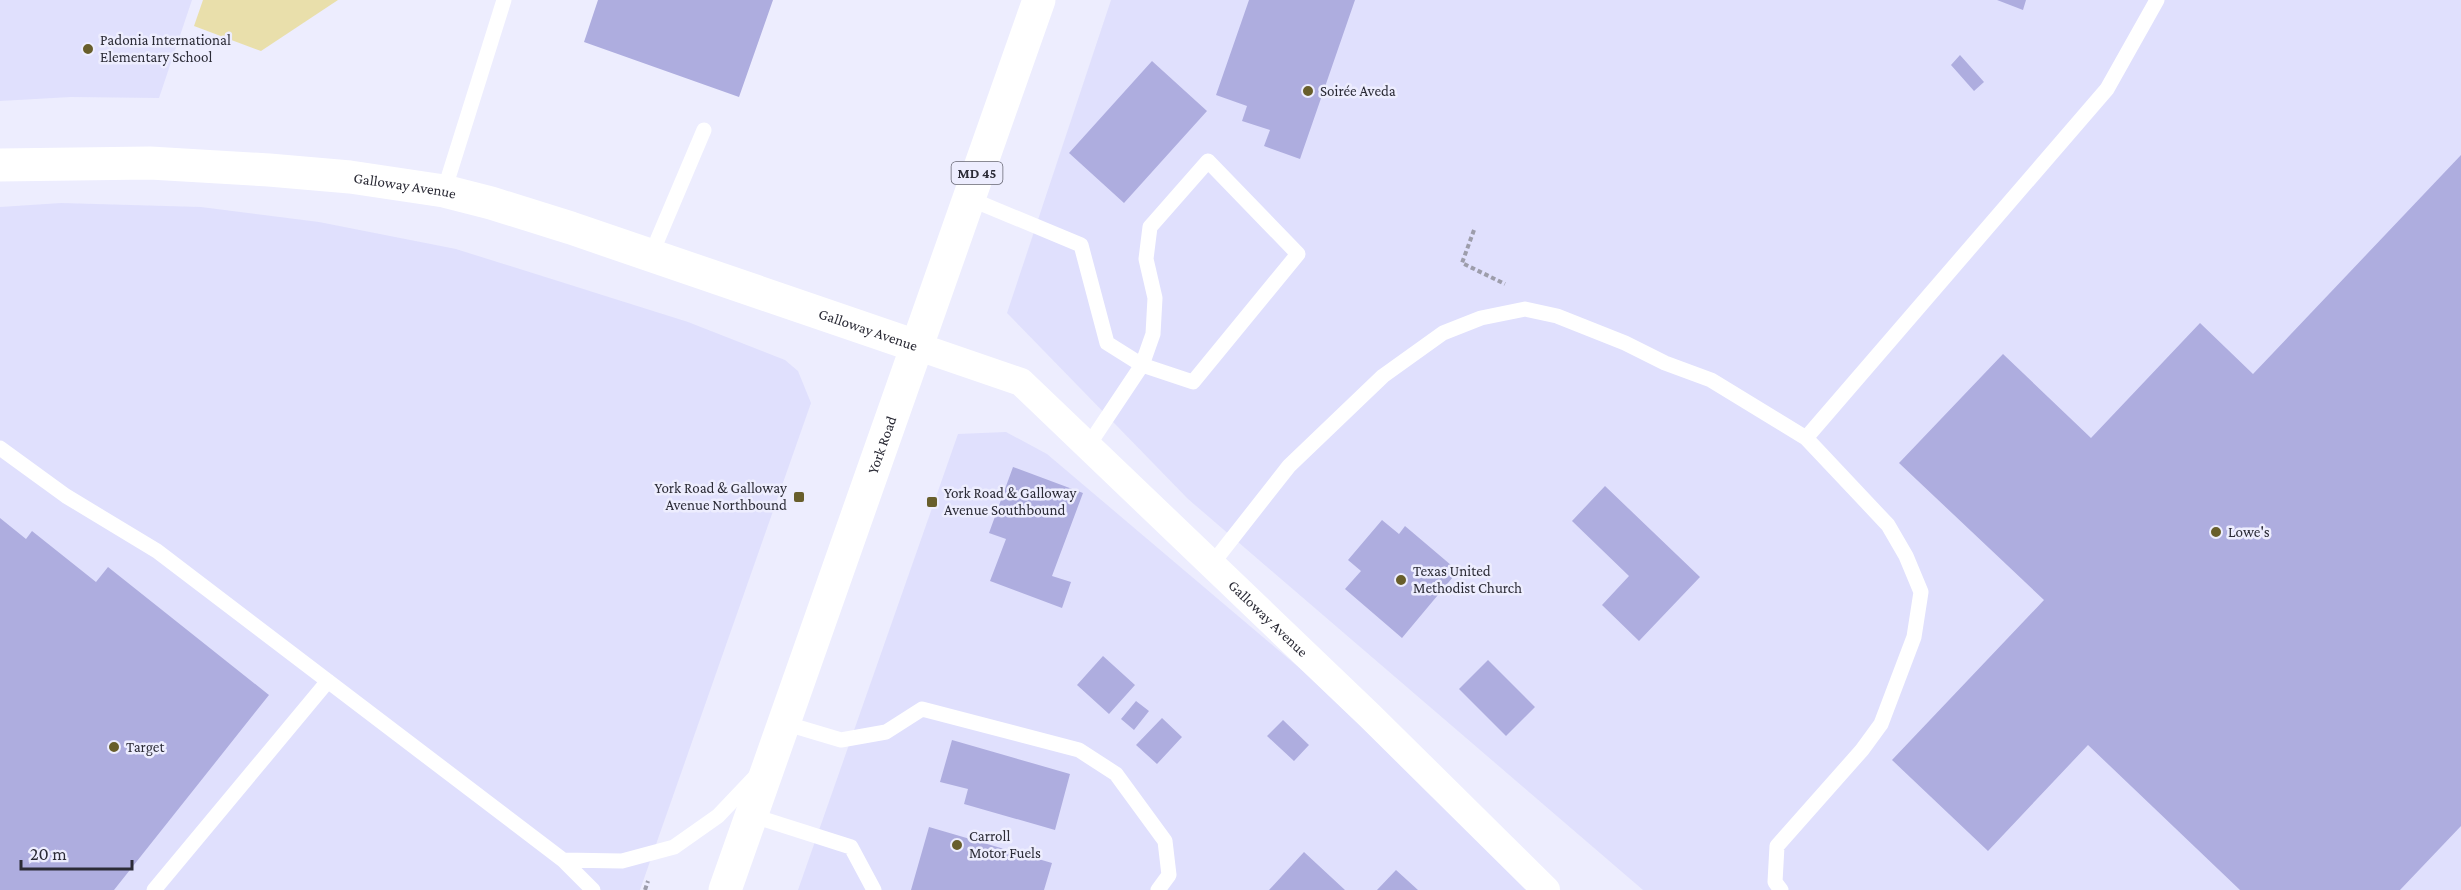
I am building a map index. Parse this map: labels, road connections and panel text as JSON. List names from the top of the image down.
{
  "streets": {
    "main road": ["MD 45", "Galloway Avenue", "York Road"]
  },
  "crossings": [
    ["Galloway Avenue", "York Road"]
  ],
  "places": {
    "other": [
      "Padonia International Elementary School",
      "Soirée Aveda",
      "Lowe's",
      "Texas United Methodist Church",
      "Target",
      "Carroll Motor Fuels"
    ],
    "transit": ["York Road & Galloway Avenue Northbound", "York Road & Galloway Avenue Southbound"]
  },
  "scale_bar": "20 m"
}
